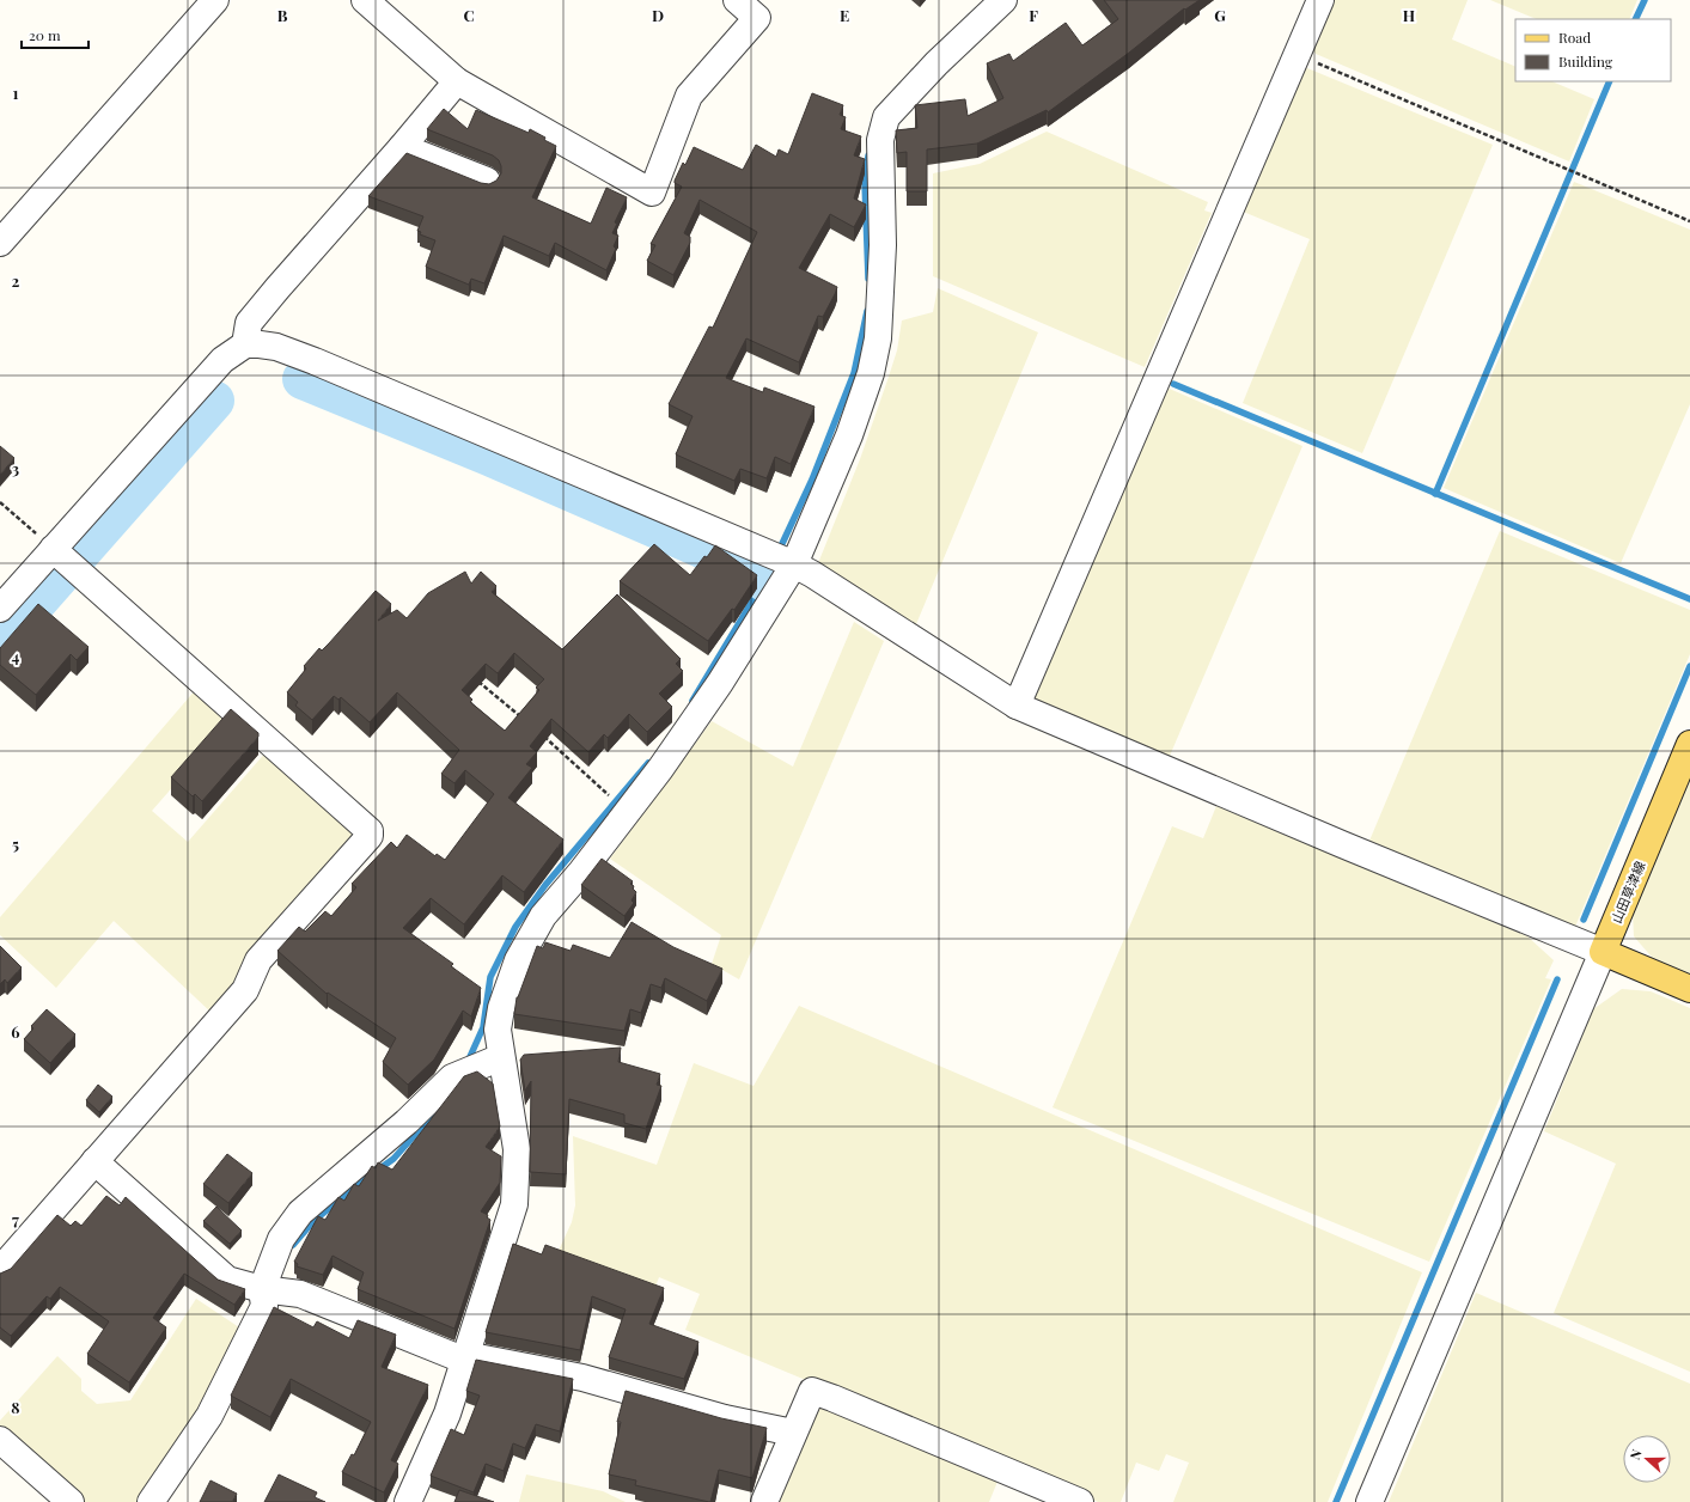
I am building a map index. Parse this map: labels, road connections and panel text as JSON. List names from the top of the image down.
{
  "streets": {
    "main road": ["山田草津線"]
  },
  "legend": ["Road", "Building"],
  "scale_bar": "20 m",
  "north": "left",
  "grid": {
    "columns": [
      "B",
      "C",
      "D",
      "E",
      "F",
      "G",
      "H"
    ],
    "rows": [
      "1",
      "2",
      "3",
      "4",
      "5",
      "6",
      "7",
      "8"
    ]
  }
}
